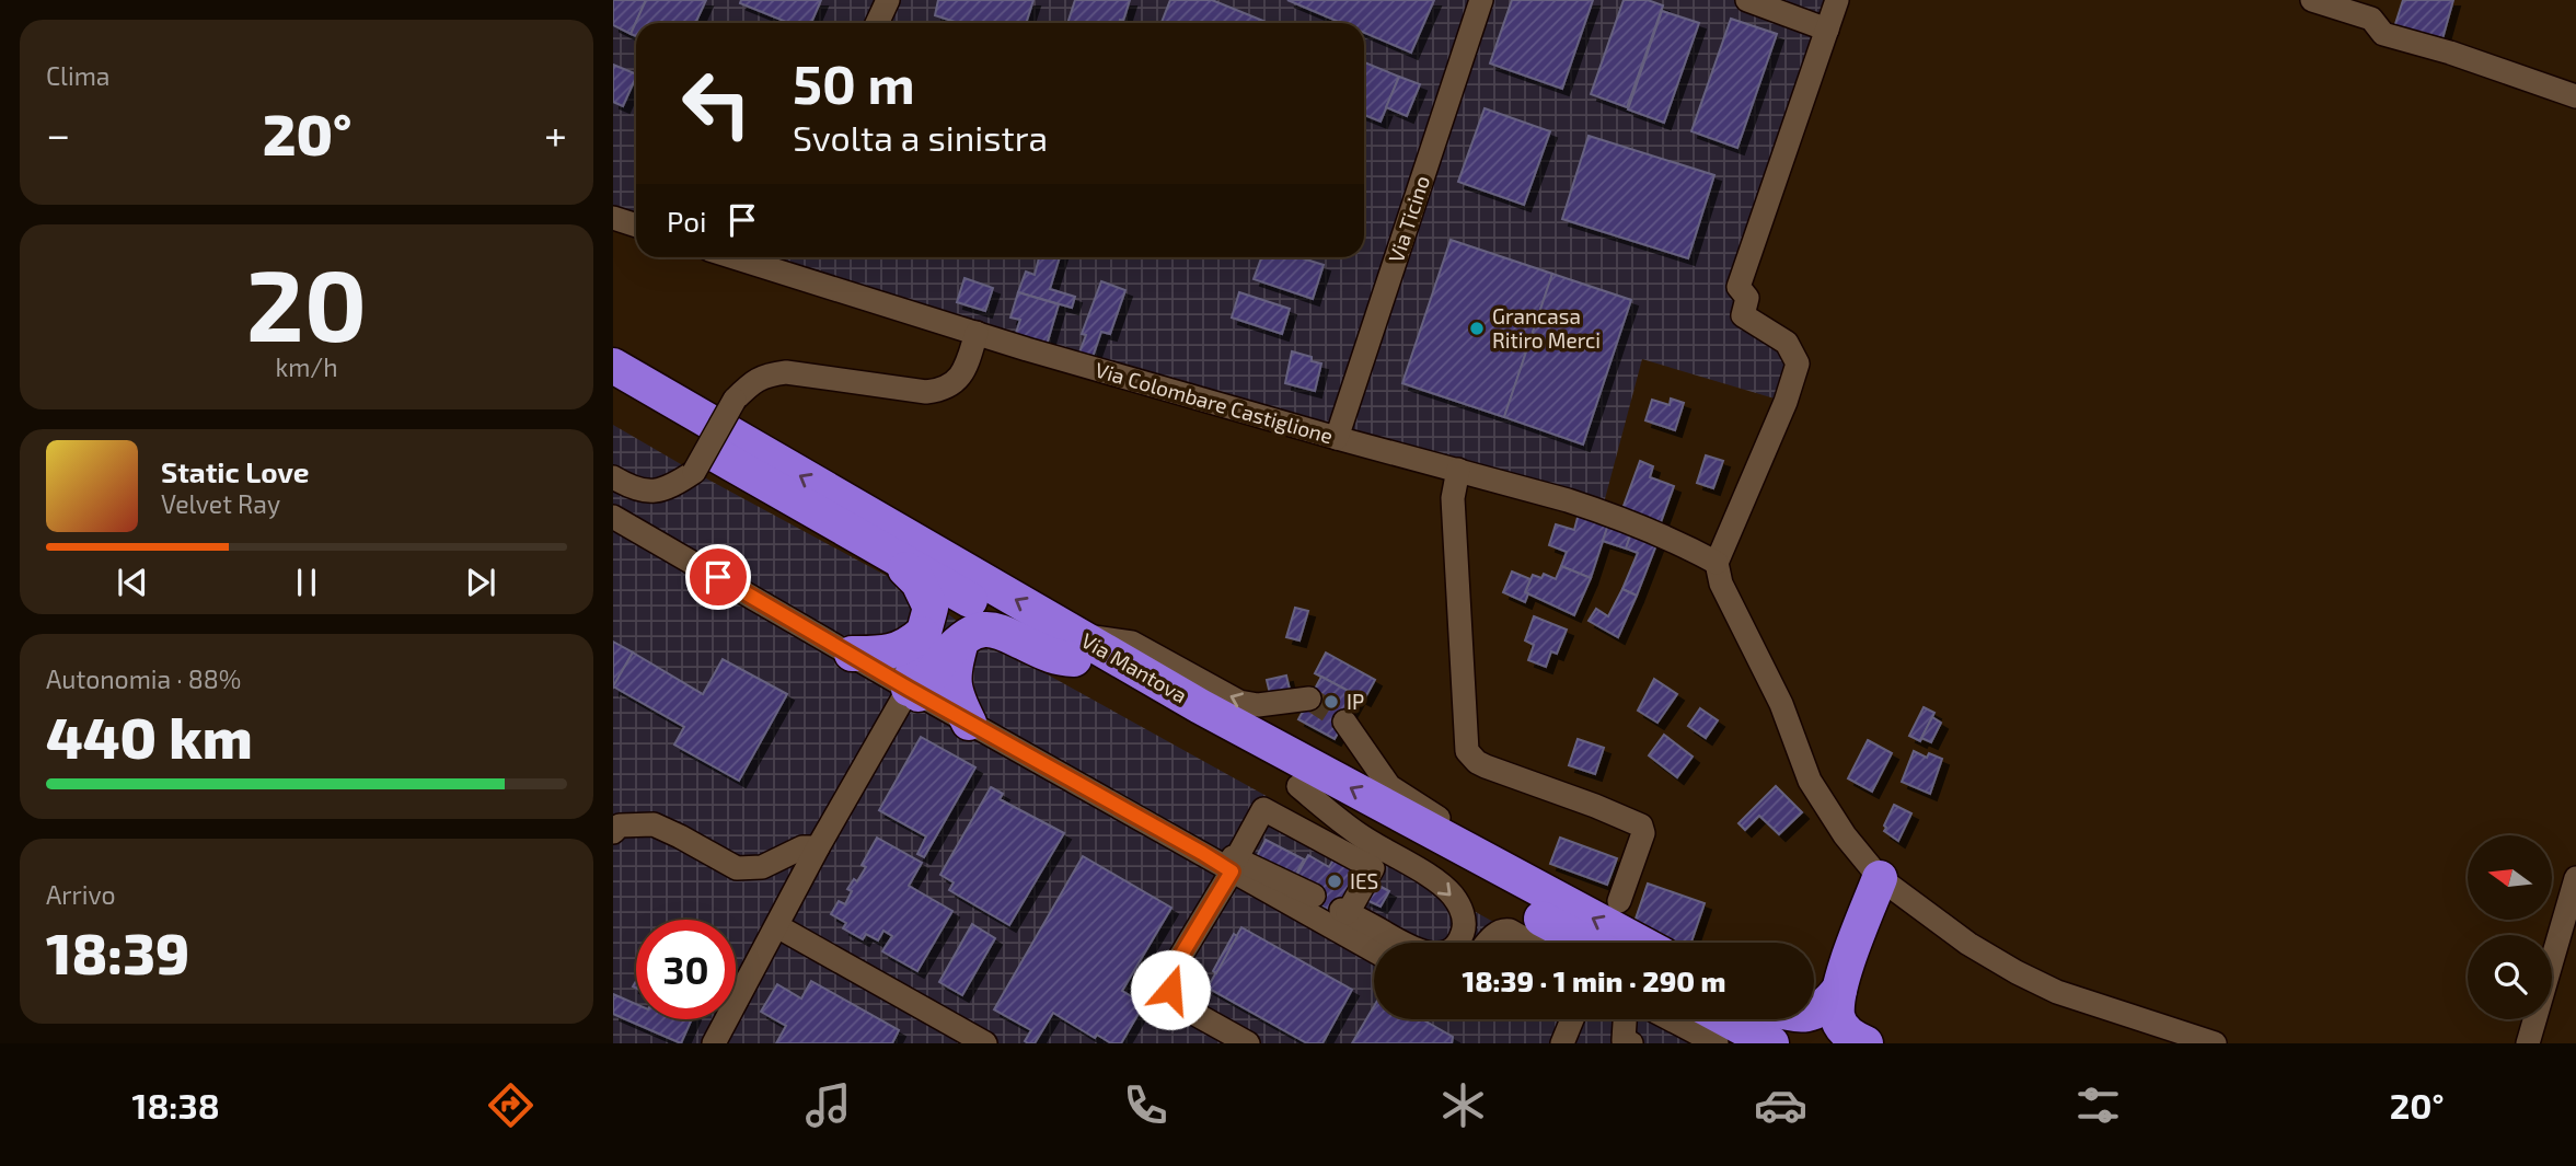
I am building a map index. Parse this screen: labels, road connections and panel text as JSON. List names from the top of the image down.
{
  "streets": {
    "highway": ["Via Mantova"],
    "street": ["Via Ticino", "Via Colombare Castiglione"]
  },
  "crossings": [
    ["Via Ticino", "Via Colombare Castiglione"]
  ],
  "places": ["Grancasa Ritiro Merci", "IP", "IES"],
  "north": "left",
  "page": {
    "tile": [
      "Clima",
      ["20", "km/h"],
      ["Autonomia · 88%", "440 km"],
      ["Arrivo", "18:39"]
    ],
    "turn": ["50 m", "Svolta a sinistra"],
    "heat": ["−", "20°", "+"],
    "then": "Poi",
    "song": ["Static Love", "Velvet Ray"],
    "limit": "30",
    "trip": "18:39 · 1 min · 290 m",
    "tabs": ["18:38", "20°"]
  }
}
